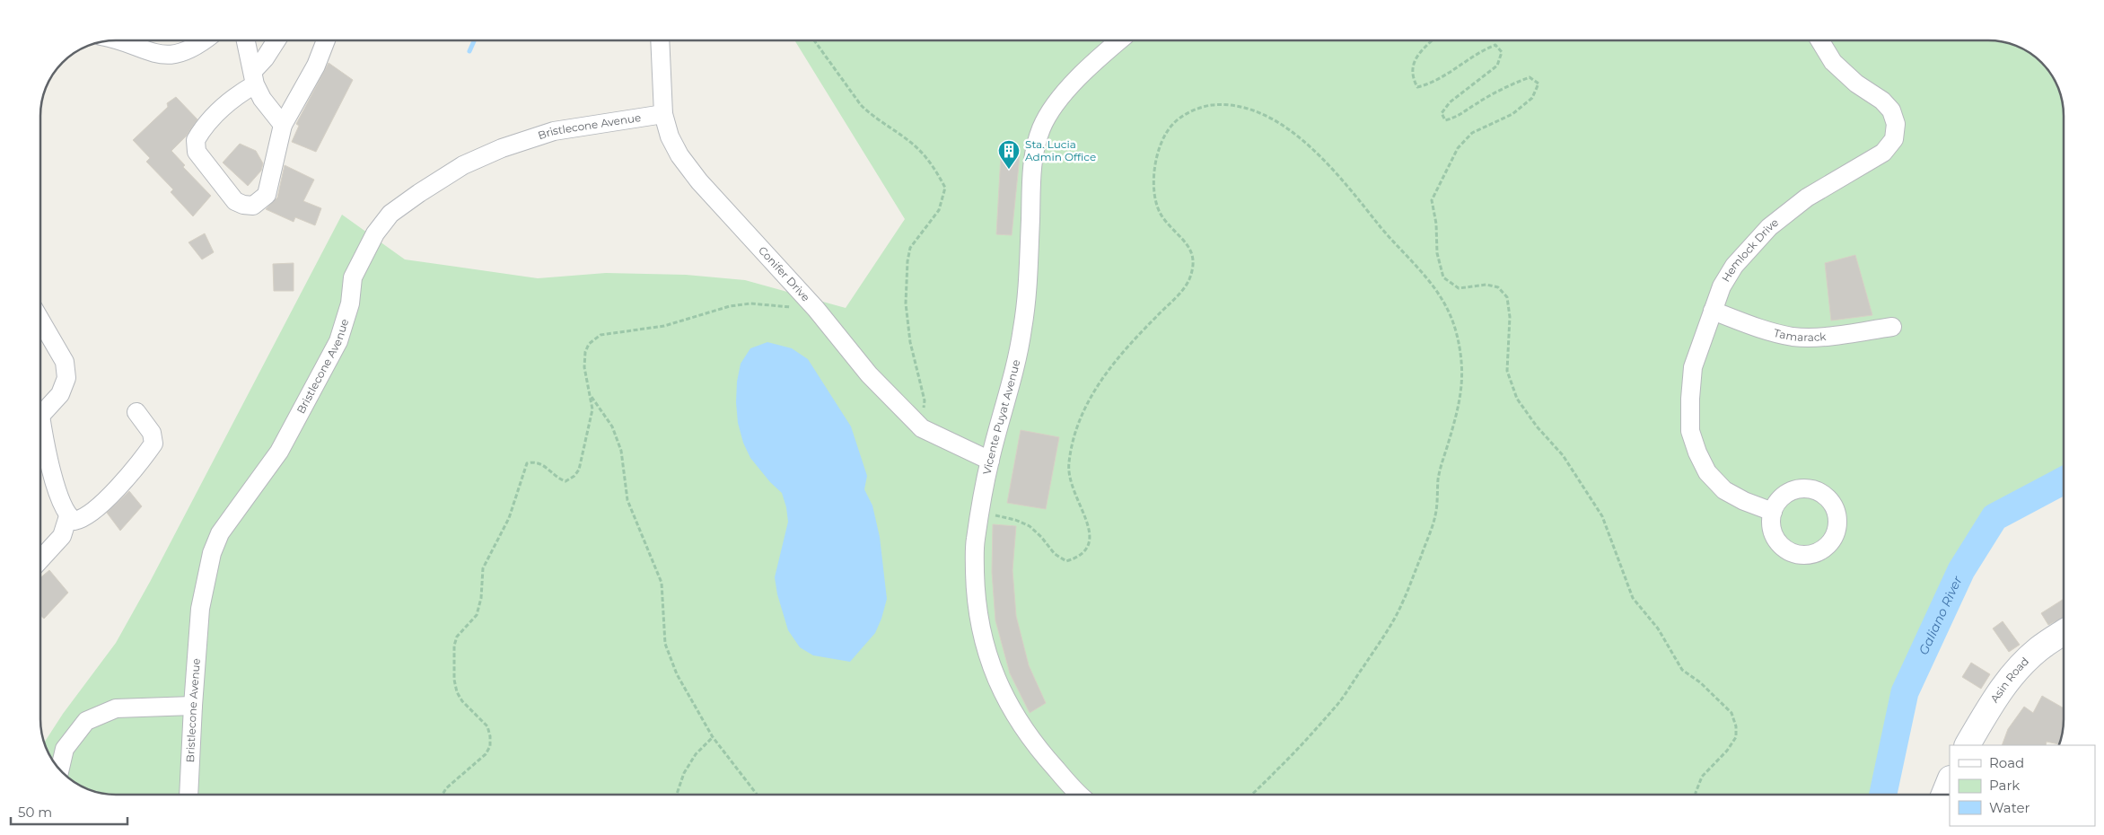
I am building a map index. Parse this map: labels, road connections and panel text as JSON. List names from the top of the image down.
{
  "streets": {
    "main road": ["Asin Road"],
    "street": [
      "Bristlecone Avenue",
      "Hemlock Drive",
      "Conifer Drive",
      "Tamarack",
      "Vicente Puyat Avenue"
    ]
  },
  "crossings": [
    ["Bristlecone Avenue", "Conifer Drive"],
    ["Hemlock Drive", "Tamarack"],
    ["Conifer Drive", "Vicente Puyat Avenue"]
  ],
  "water": ["Galiano River"],
  "places": {
    "building": ["Sta. Lucia Admin Office"]
  },
  "legend": ["Road", "Park", "Water"],
  "scale_bar": "50 m"
}
